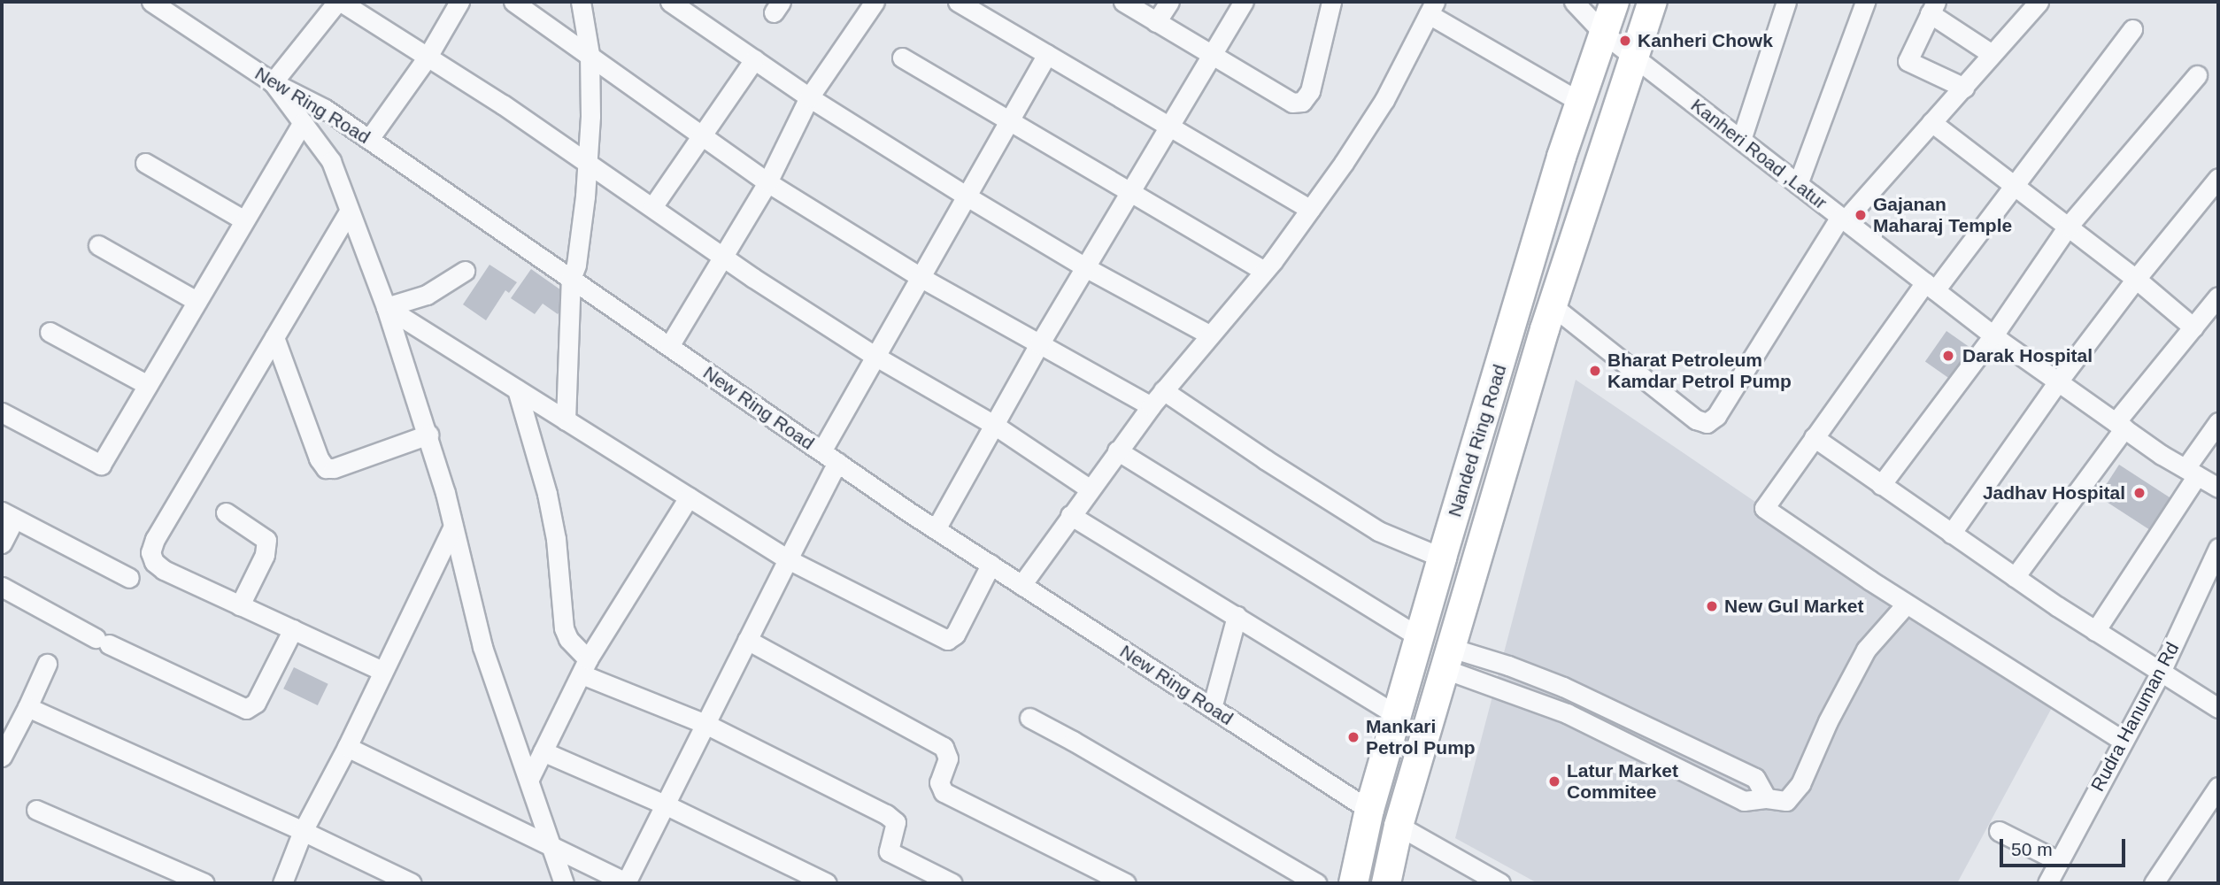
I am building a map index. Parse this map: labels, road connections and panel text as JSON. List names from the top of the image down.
{
  "streets": {
    "highway": ["Nanded Ring Road"],
    "street": ["New Ring Road", "Kanheri Road ,Latur", "Rudra Hanuman Rd"]
  },
  "crossings": [
    ["New Ring Road", "Nanded Ring Road"],
    ["Kanheri Road ,Latur", "Nanded Ring Road"]
  ],
  "places": [
    "Kanheri Chowk",
    "Gajanan Maharaj Temple",
    "Darak Hospital",
    "Bharat Petroleum Kamdar Petrol Pump",
    "Jadhav Hospital",
    "New Gul Market",
    "Mankari Petrol Pump",
    "Latur Market Commitee"
  ],
  "scale_bar": "50 m"
}
